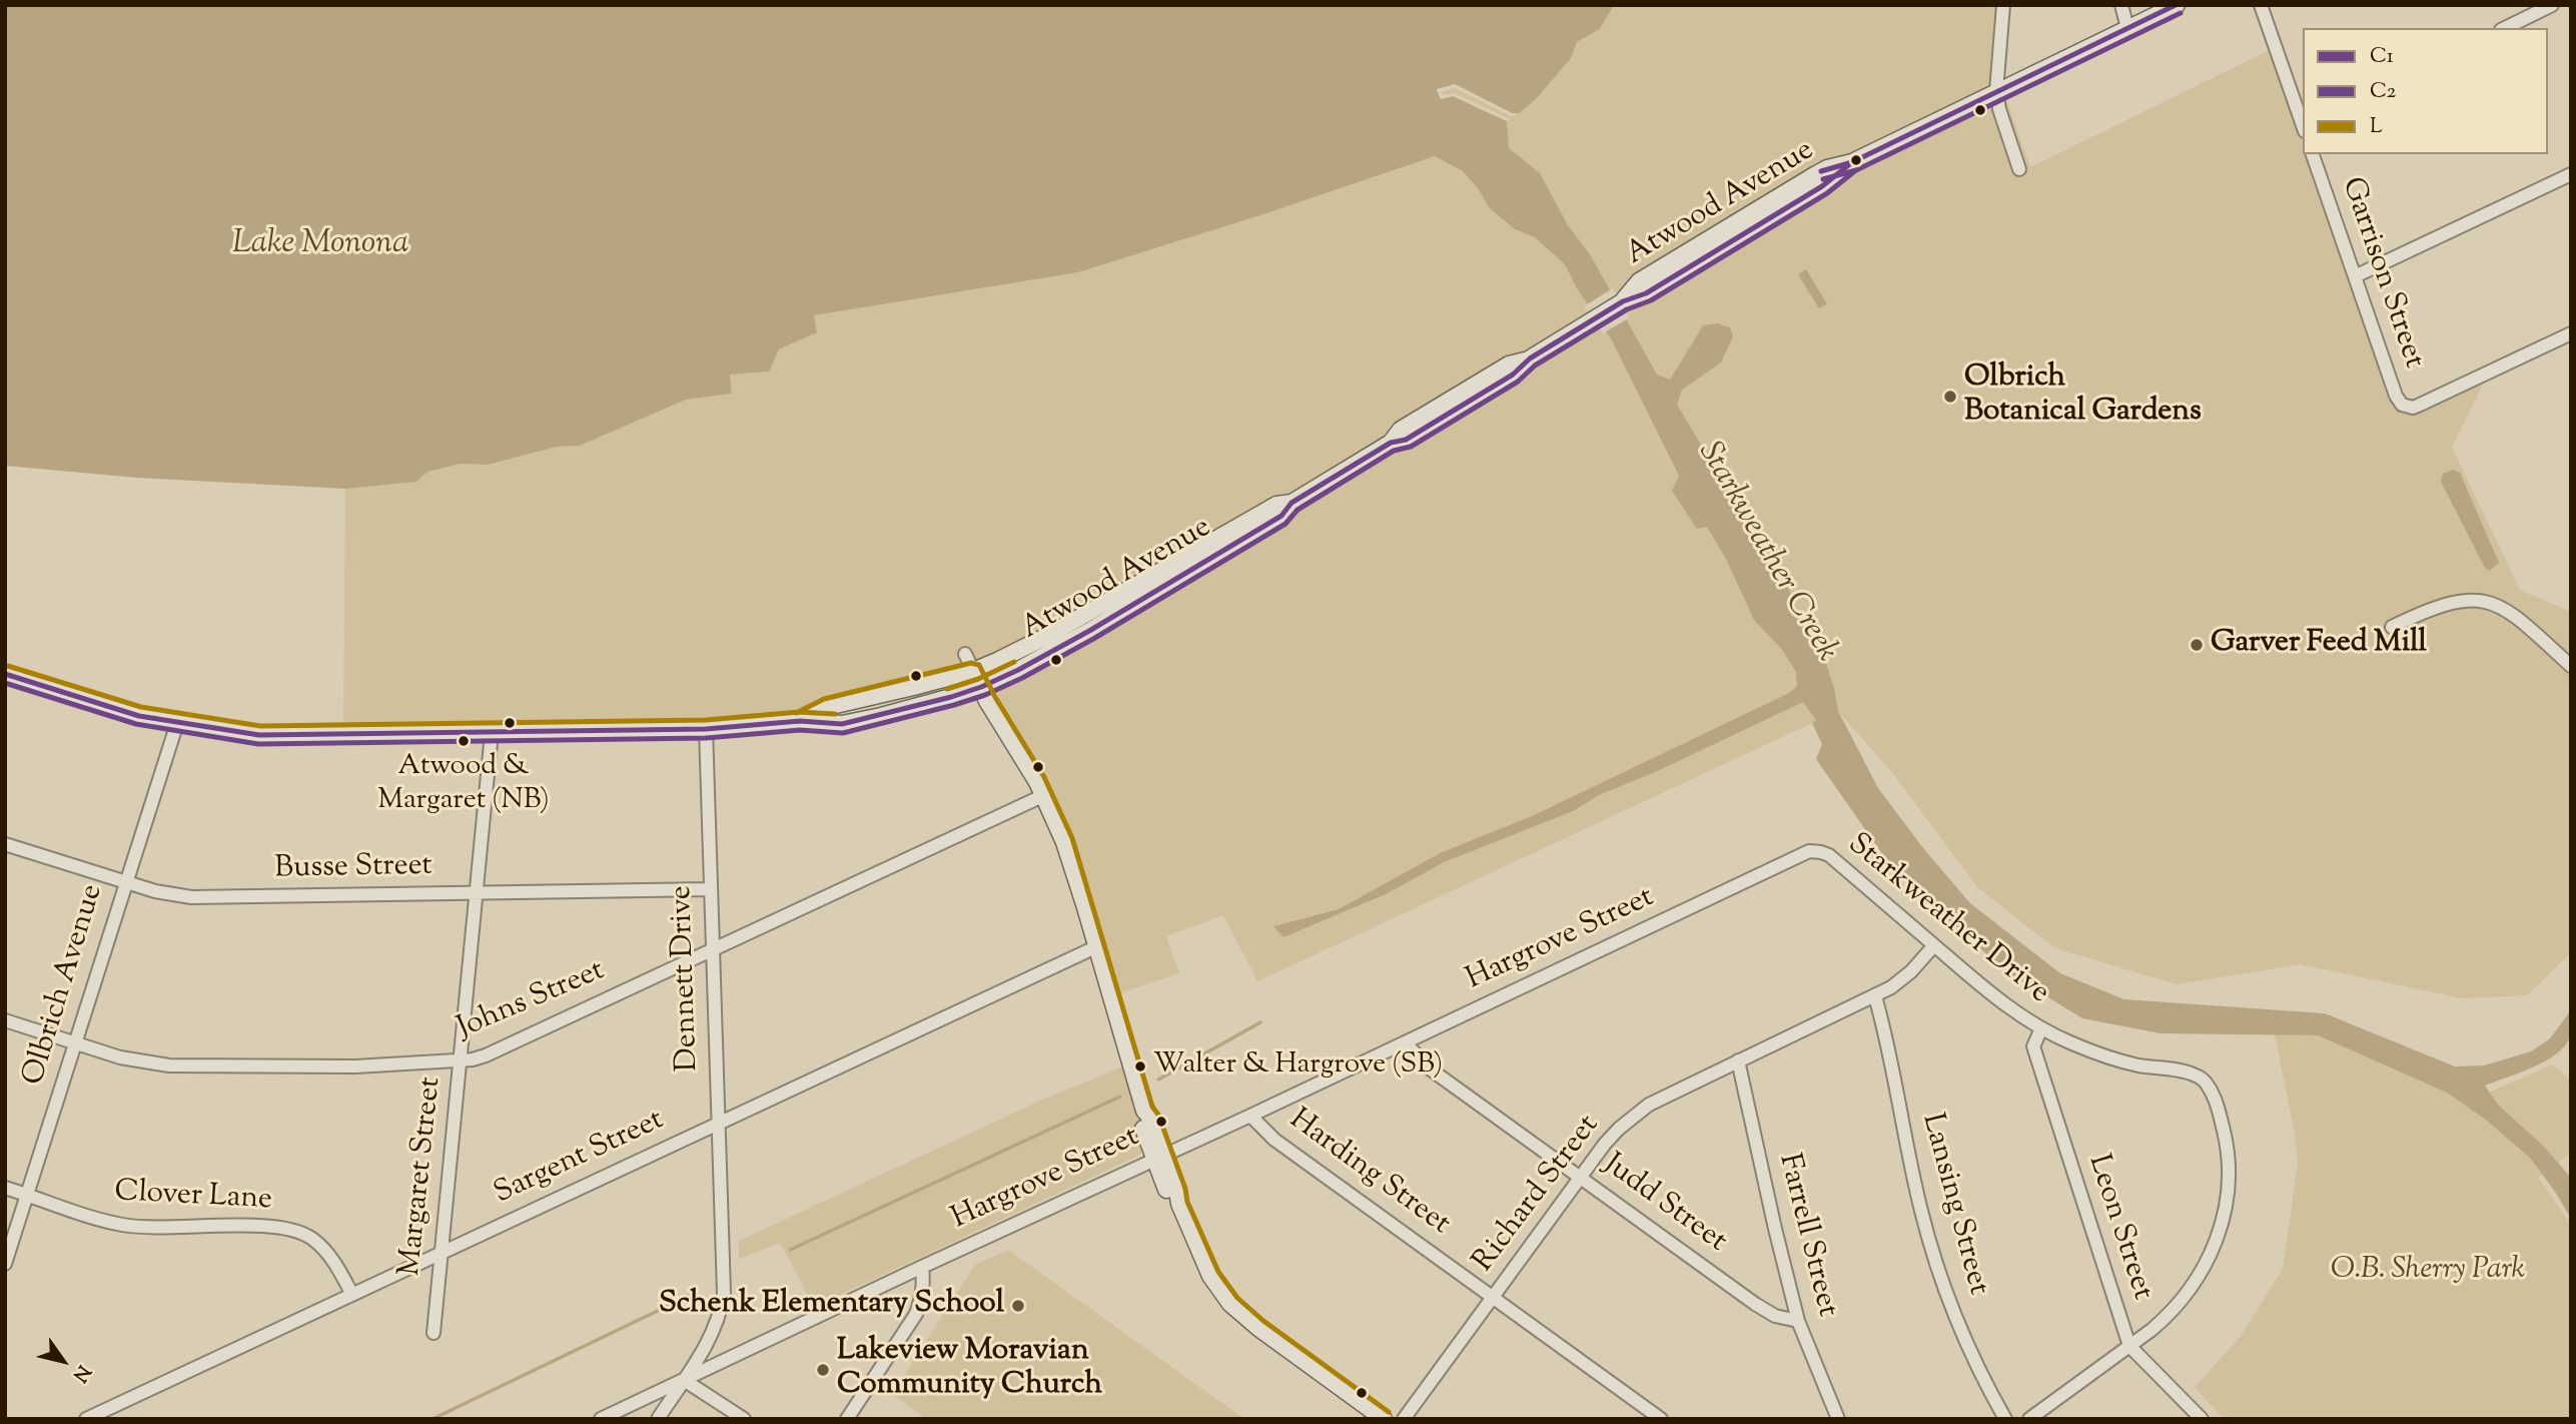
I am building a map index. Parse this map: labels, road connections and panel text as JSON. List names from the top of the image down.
{
  "streets": {
    "street": [
      "Atwood Avenue",
      "Garrison Street",
      "Busse Street",
      "Starkweather Drive",
      "Hargrove Street",
      "Dennett Drive",
      "Olbrich Avenue",
      "Johns Street",
      "Sargent Street",
      "Harding Street",
      "Margaret Street",
      "Richard Street",
      "Clover Lane",
      "Judd Street",
      "Lansing Street",
      "Leon Street",
      "Farrell Street"
    ]
  },
  "crossings": [
    ["Atwood Avenue", "Dennett Drive"],
    ["Atwood Avenue", "Olbrich Avenue"],
    ["Atwood Avenue", "Margaret Street"],
    ["Busse Street", "Dennett Drive"],
    ["Busse Street", "Olbrich Avenue"],
    ["Busse Street", "Margaret Street"],
    ["Starkweather Drive", "Hargrove Street"],
    ["Starkweather Drive", "Richard Street"],
    ["Starkweather Drive", "Leon Street"],
    ["Hargrove Street", "Dennett Drive"],
    ["Hargrove Street", "Harding Street"],
    ["Hargrove Street", "Judd Street"],
    ["Dennett Drive", "Johns Street"],
    ["Dennett Drive", "Sargent Street"],
    ["Olbrich Avenue", "Johns Street"],
    ["Olbrich Avenue", "Clover Lane"],
    ["Johns Street", "Margaret Street"],
    ["Sargent Street", "Margaret Street"],
    ["Sargent Street", "Clover Lane"],
    ["Harding Street", "Richard Street"],
    ["Richard Street", "Judd Street"],
    ["Richard Street", "Lansing Street"],
    ["Richard Street", "Farrell Street"],
    ["Judd Street", "Farrell Street"]
  ],
  "water": ["Lake Monona", "Starkweather Creek"],
  "parks": ["O.B. Sherry Park"],
  "places": [
    "Olbrich Botanical Gardens",
    "Garver Feed Mill",
    "Atwood & Margaret (NB)",
    "Walter & Hargrove (SB)",
    "Schenk Elementary School",
    "Lakeview Moravian Community Church"
  ],
  "lines": ["transit line C1", "transit line C2", "transit line L"],
  "legend": ["C1", "C2", "L"],
  "north": "bottom right"
}
